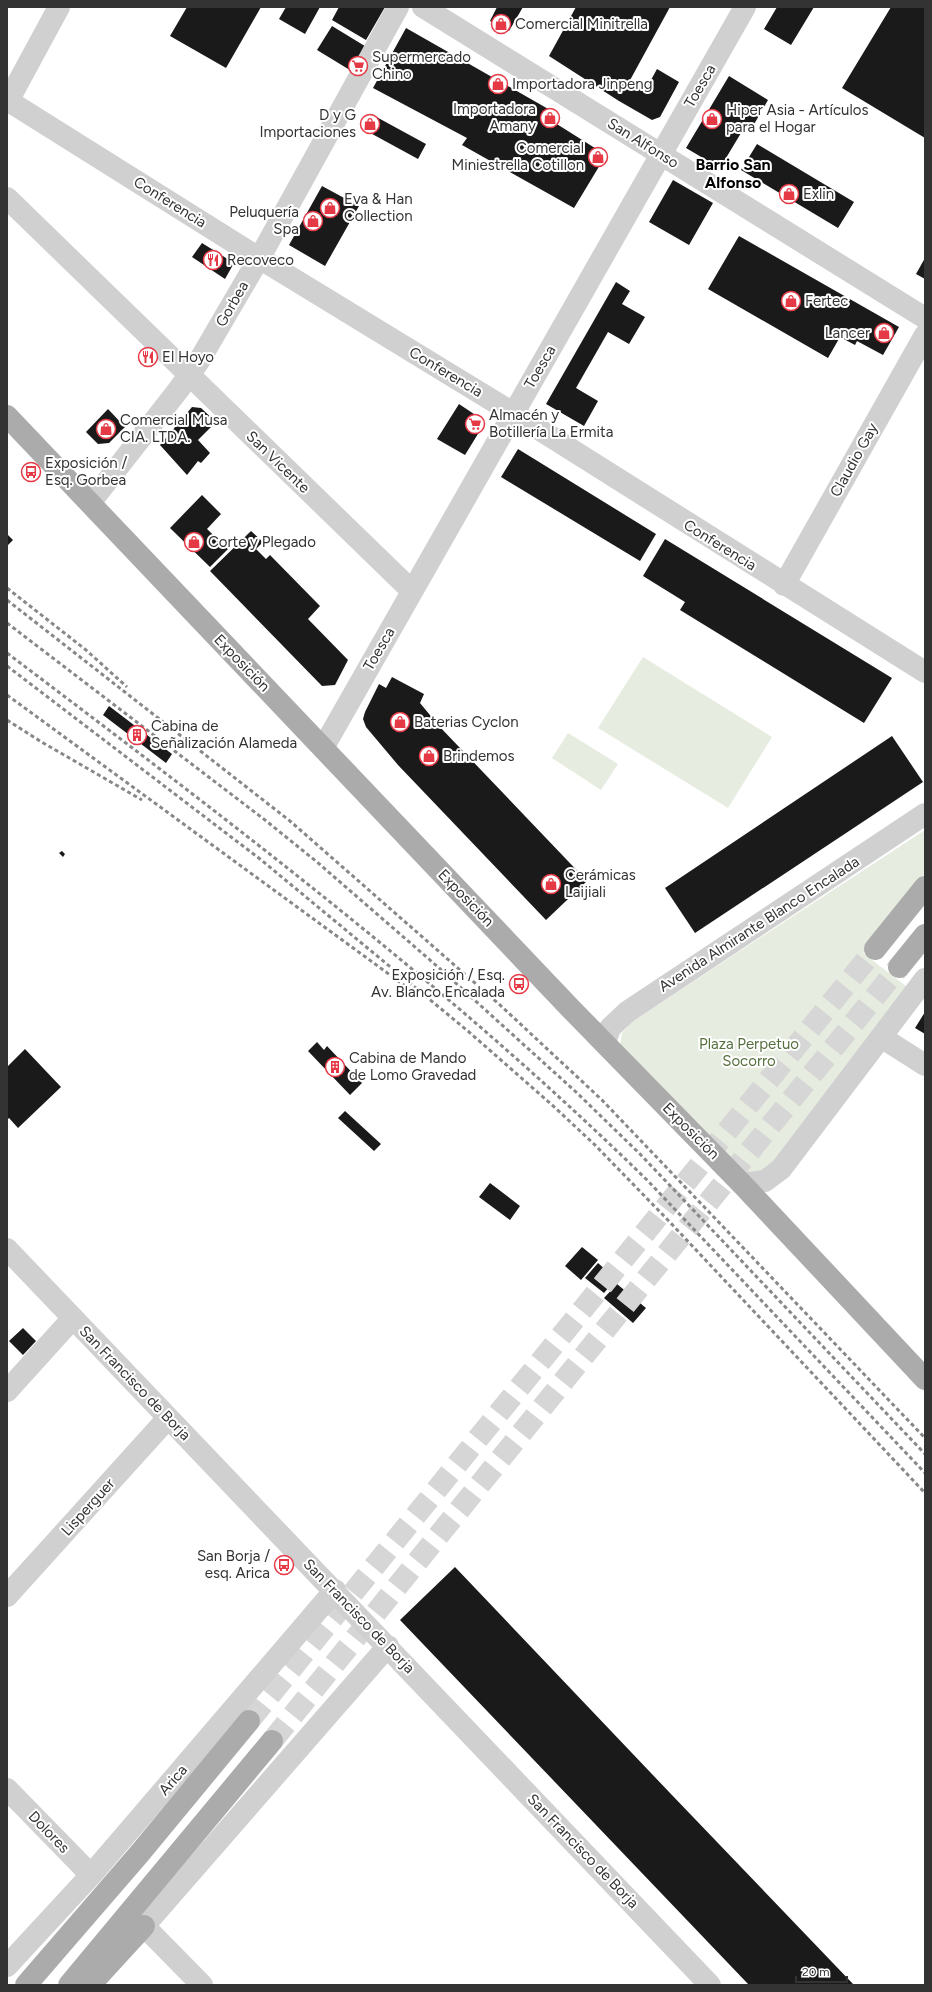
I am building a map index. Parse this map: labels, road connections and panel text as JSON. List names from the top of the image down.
{
  "streets": {
    "main road": ["Exposición", "Arica"],
    "street": [
      "Toesca",
      "San Alfonso",
      "Conferencia",
      "Gorbea",
      "Claudio Gay",
      "San Vicente",
      "Avenida Almirante Blanco Encalada",
      "San Francisco de Borja",
      "Lisperguer",
      "Dolores"
    ]
  },
  "crossings": [
    ["Toesca", "San Alfonso"],
    ["Toesca", "Conferencia"],
    ["Toesca", "San Vicente"],
    ["Toesca", "Exposición"],
    ["Conferencia", "Gorbea"],
    ["Conferencia", "Claudio Gay"],
    ["Gorbea", "San Vicente"],
    ["Gorbea", "Exposición"],
    ["Exposición", "Avenida Almirante Blanco Encalada"],
    ["San Francisco de Borja", "Lisperguer"],
    ["San Francisco de Borja", "Arica"],
    ["Arica", "Dolores"]
  ],
  "districts": ["Barrio San Alfonso"],
  "parks": ["Plaza Perpetuo Socorro"],
  "places": {
    "shop": [
      "Comercial Minitrella",
      "Importadora Jinpeng",
      "Importadora Amany",
      "Hiper Asia - Artículos para el Hogar",
      "D y G Importaciones",
      "Comercial Miniestrella Cotillon",
      "Exlin",
      "Eva & Han Collection",
      "Peluquería Spa",
      "Fertec",
      "Lancer",
      "Comercial Musa CIA. LTDA.",
      "Corte y Plegado",
      "Baterias Cyclon",
      "Brindemos",
      "Cerámicas Laijiali"
    ],
    "supermarket": ["Supermercado Chino", "Almacén y Botillería La Ermita"],
    "restaurant": ["Recoveco", "El Hoyo"],
    "bus stop": ["Exposición / Esq. Gorbea", "Exposición / Esq. Av. Blanco Encalada", "San Borja / esq. Arica"],
    "building": ["Cabina de Señalización Alameda", "Cabina de Mando de Lomo Gravedad"]
  },
  "scale_bar": "20 m"
}
